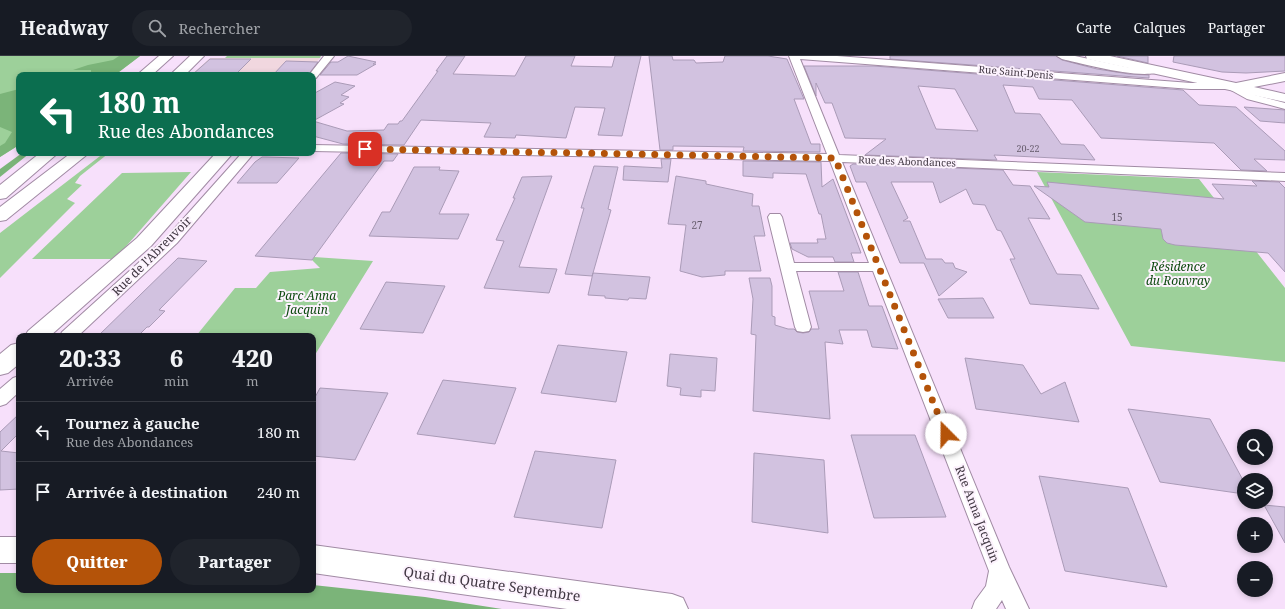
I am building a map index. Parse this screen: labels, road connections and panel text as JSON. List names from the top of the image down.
{
  "streets": {
    "main road": ["Quai du Quatre Septembre"],
    "street": [
      "Rue Saint-Denis",
      "Rue des Abondances",
      "Rue de l'Abreuvoir",
      "Rue Anna Jacquin"
    ]
  },
  "crossings": [
    ["Rue des Abondances", "Rue Anna Jacquin"]
  ],
  "parks": ["Résidence du Rouvray", "Parc Anna Jacquin"],
  "house_numbers": ["20-22", "15", "27"],
  "page": {
    "header": "Headway",
    "search": "Rechercher",
    "nav": ["Carte", "Calques", "Partager"],
    "turn": ["180 m", "Rue des Abondances"],
    "eta": [
      "20:33",
      "Arrivée",
      "6",
      "min",
      "420",
      "m"
    ],
    "list": [
      {
        "name": "Tournez à gauche",
        "note": "Rue des Abondances",
        "value": "180 m"
      },
      {
        "name": "Arrivée à destination",
        "value": "240 m"
      }
    ],
    "map_buttons": ["+", "−"],
    "buttons": ["Quitter", "Partager"]
  }
}
